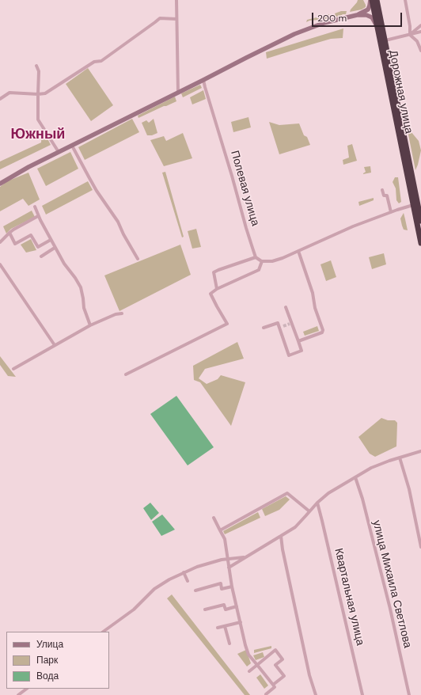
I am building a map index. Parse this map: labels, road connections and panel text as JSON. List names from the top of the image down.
{
  "streets": {
    "highway": ["Дорожная улица"],
    "street": ["Полевая улица", "улица Михаила Светлова", "Квартальная улица"]
  },
  "districts": ["Южный"],
  "legend": ["Улица", "Парк", "Вода"],
  "scale_bar": "200 m"
}
